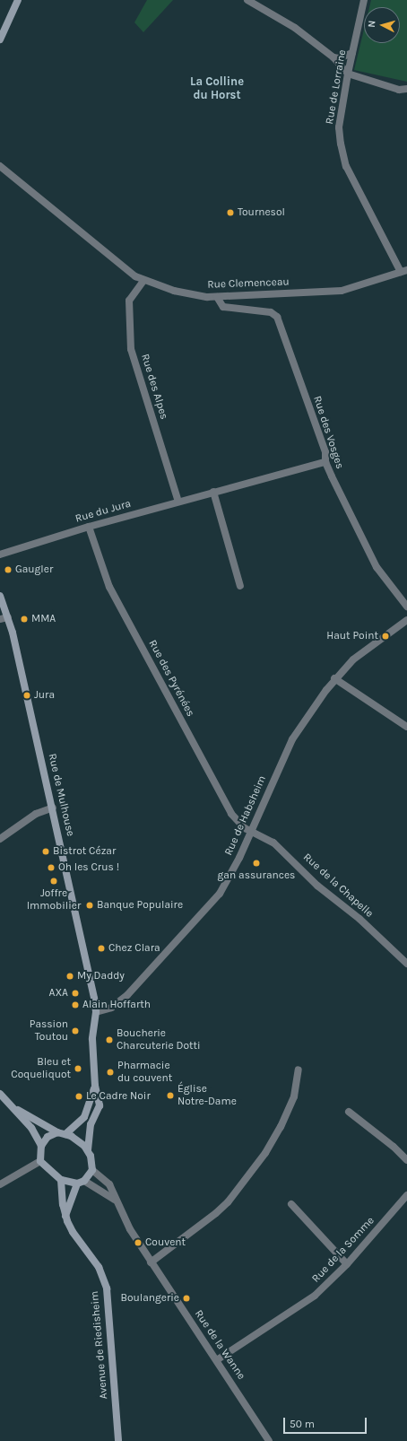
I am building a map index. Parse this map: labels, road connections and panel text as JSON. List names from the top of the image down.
{
  "streets": {
    "street": [
      "Rue de Lorraine",
      "Rue Clemenceau",
      "Rue des Alpes",
      "Rue des Vosges",
      "Rue du Jura",
      "Rue des Pyrénées",
      "Rue de Mulhouse",
      "Rue de Habsheim",
      "Rue de la Chapelle",
      "Rue de la Somme",
      "Avenue de Riedisheim",
      "Rue de la Wanne"
    ]
  },
  "crossings": [
    ["Rue de Lorraine", "Rue Clemenceau"],
    ["Rue Clemenceau", "Rue des Alpes"],
    ["Rue Clemenceau", "Rue des Vosges"],
    ["Rue des Alpes", "Rue du Jura"],
    ["Rue des Vosges", "Rue du Jura"],
    ["Rue du Jura", "Rue des Pyrénées"],
    ["Rue des Pyrénées", "Rue de Habsheim"],
    ["Rue des Pyrénées", "Rue de la Chapelle"],
    ["Rue de Mulhouse", "Rue de Habsheim"],
    ["Rue de Mulhouse", "Avenue de Riedisheim"],
    ["Rue de Habsheim", "Rue de la Chapelle"],
    ["Rue de la Somme", "Rue de la Wanne"]
  ],
  "districts": ["La Colline du Horst"],
  "places": [
    "Tournesol",
    "Gaugler",
    "MMA",
    "Haut Point",
    "Jura",
    "Bistrot Cézar",
    "gan assurances",
    "Oh les Crus !",
    "Joffre Immobilier",
    "Banque Populaire",
    "Chez Clara",
    "My Daddy",
    "AXA",
    "Alain Hoffarth",
    "Passion Toutou",
    "Boucherie Charcuterie Dotti",
    "Bleu et Coqueliquot",
    "Pharmacie du couvent",
    "Église Notre-Dame",
    "Le Cadre Noir",
    "Couvent",
    "Boulangerie"
  ],
  "scale_bar": "50 m",
  "north": "left"
}
